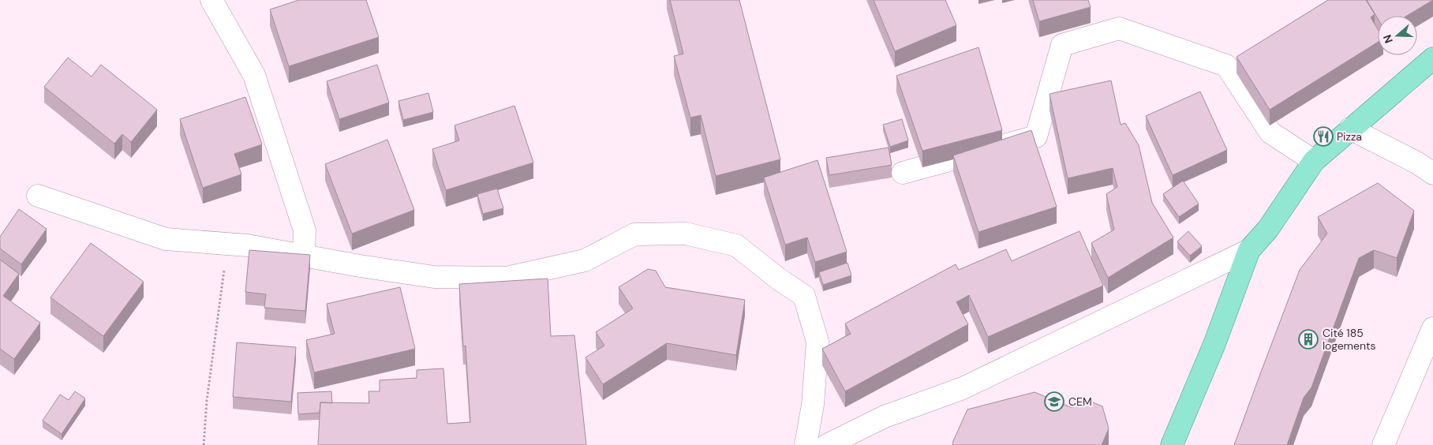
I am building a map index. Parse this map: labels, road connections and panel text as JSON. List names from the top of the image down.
{
  "places": {
    "restaurant": ["Pizza"],
    "building": ["Cité 185 logements"],
    "school or university": ["CEM"]
  },
  "north": "left"
}
